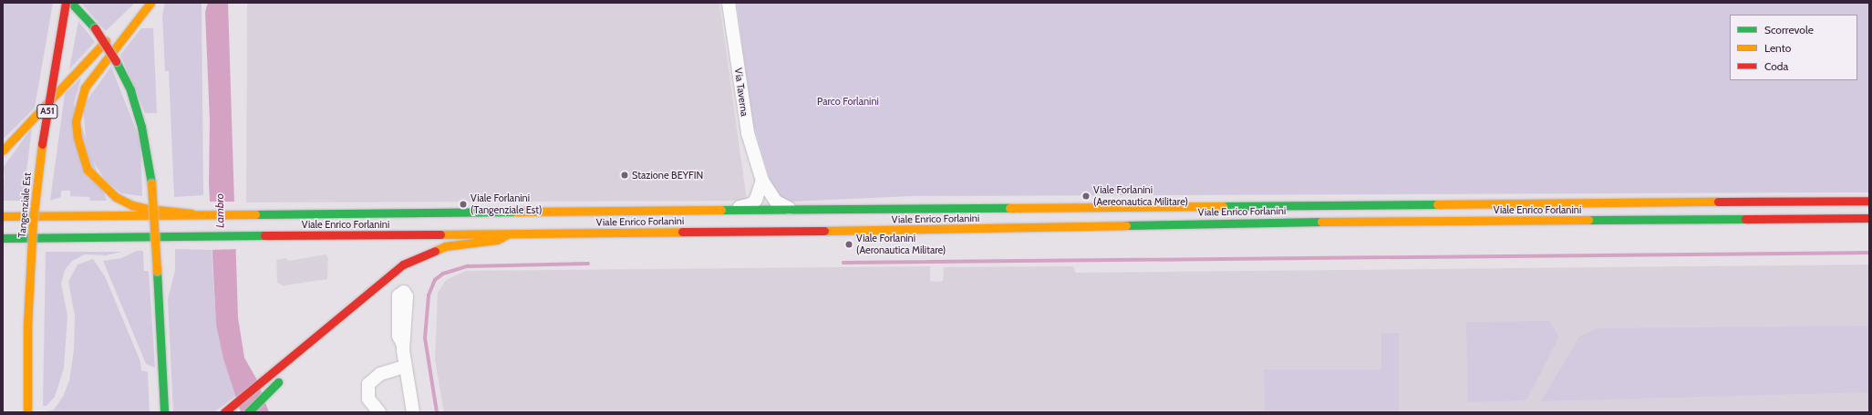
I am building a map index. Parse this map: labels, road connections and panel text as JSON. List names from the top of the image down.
{
  "streets": {
    "main road": ["A51", "Tangenziale Est", "Viale Enrico Forlanini"],
    "street": ["Via Taverna"]
  },
  "crossings": [
    ["Via Taverna", "Viale Enrico Forlanini"]
  ],
  "water": ["Lambro"],
  "parks": ["Parco Forlanini"],
  "places": [
    "Stazione BEYFIN",
    "Viale Forlanini (Aereonautica Militare)",
    "Viale Forlanini (Tangenziale Est)",
    "Viale Forlanini (Aeronautica Militare)"
  ],
  "legend": ["Scorrevole", "Lento", "Coda"]
}
